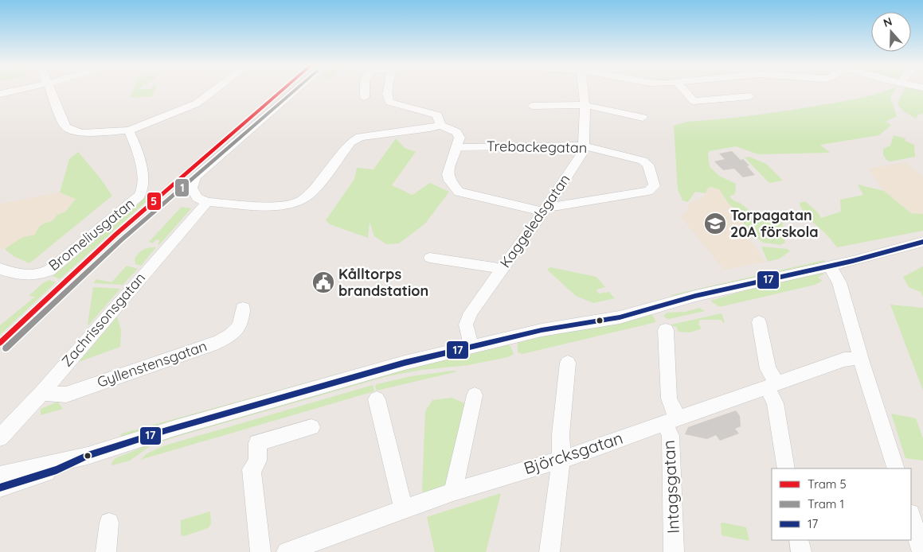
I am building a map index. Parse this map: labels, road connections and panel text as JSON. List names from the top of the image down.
{
  "streets": {
    "street": [
      "Trebackegatan",
      "Kaggeledsgatan",
      "Bromeliusgatan",
      "Zachrissonsgatan",
      "Gyllenstensgatan",
      "Björcksgatan",
      "Intagsgatan"
    ]
  },
  "crossings": [
    ["Trebackegatan", "Kaggeledsgatan"],
    ["Zachrissonsgatan", "Gyllenstensgatan"],
    ["Björcksgatan", "Intagsgatan"]
  ],
  "places": {
    "school or university": ["Torpagatan 20A förskola"],
    "public building": ["Kålltorps brandstation"]
  },
  "lines": ["tram line 5", "tram line 1", "transit line 17"],
  "legend": ["Tram 5", "Tram 1", "17"],
  "north": "top"
}
